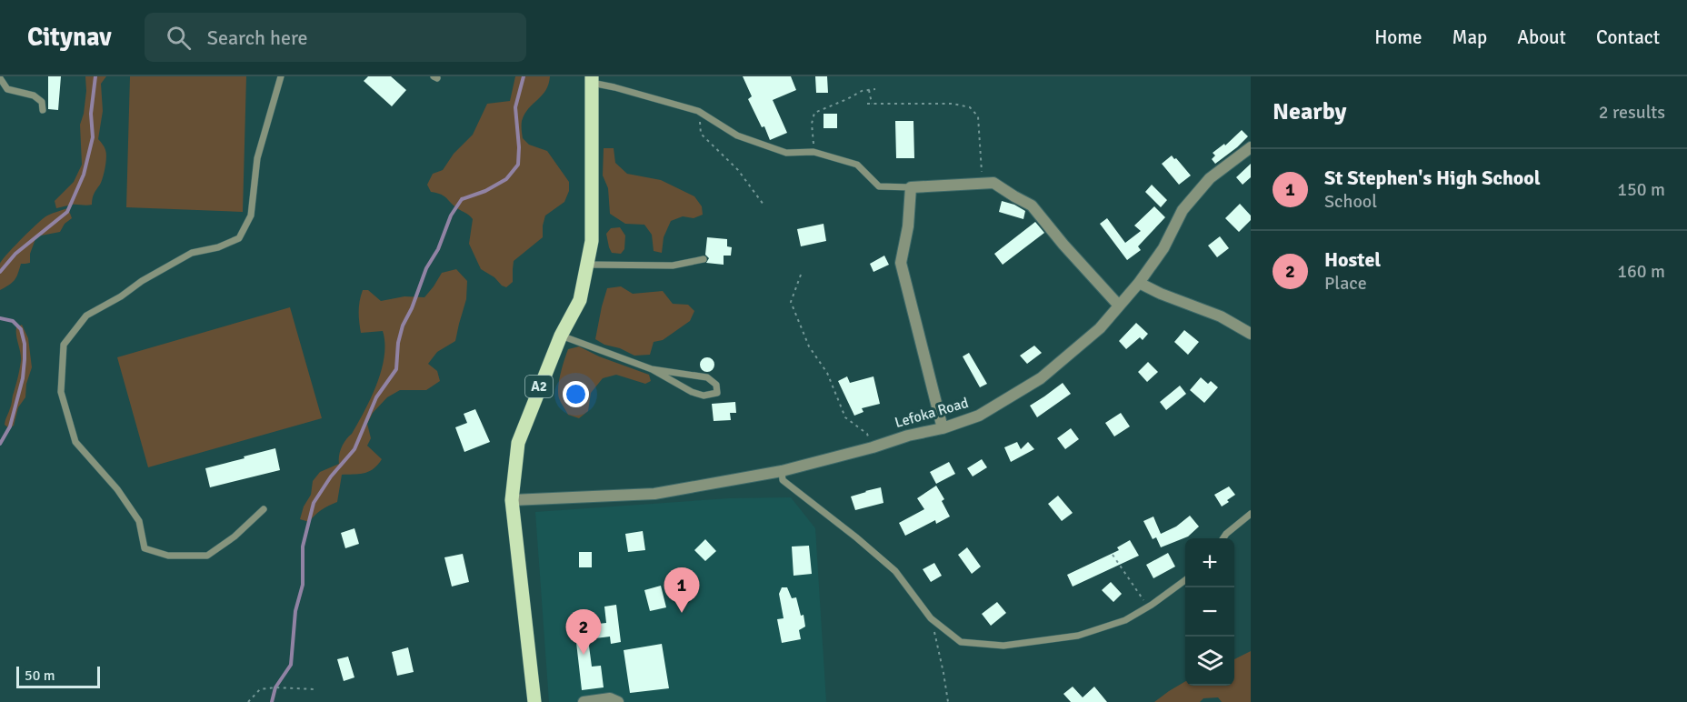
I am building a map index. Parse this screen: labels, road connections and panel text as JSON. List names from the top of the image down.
{
  "streets": {
    "main road": ["A2"],
    "street": ["Lefoka Road"]
  },
  "crossings": [
    ["A2", "Lefoka Road"]
  ],
  "scale_bar": "50 m",
  "page": {
    "header": "Citynav",
    "search": "Search here",
    "nav": [
      "Home",
      "Map",
      "About",
      "Contact"
    ],
    "heading": ["Nearby", "2 results"],
    "list": [
      {
        "mark": "1",
        "name": "St Stephen's High School",
        "note": "School",
        "value": "150 m"
      },
      {
        "mark": "2",
        "name": "Hostel",
        "note": "Place",
        "value": "160 m"
      }
    ],
    "map_buttons": ["+", "−"],
    "pins": ["1", "2"],
    "scale": "50 m"
  }
}
